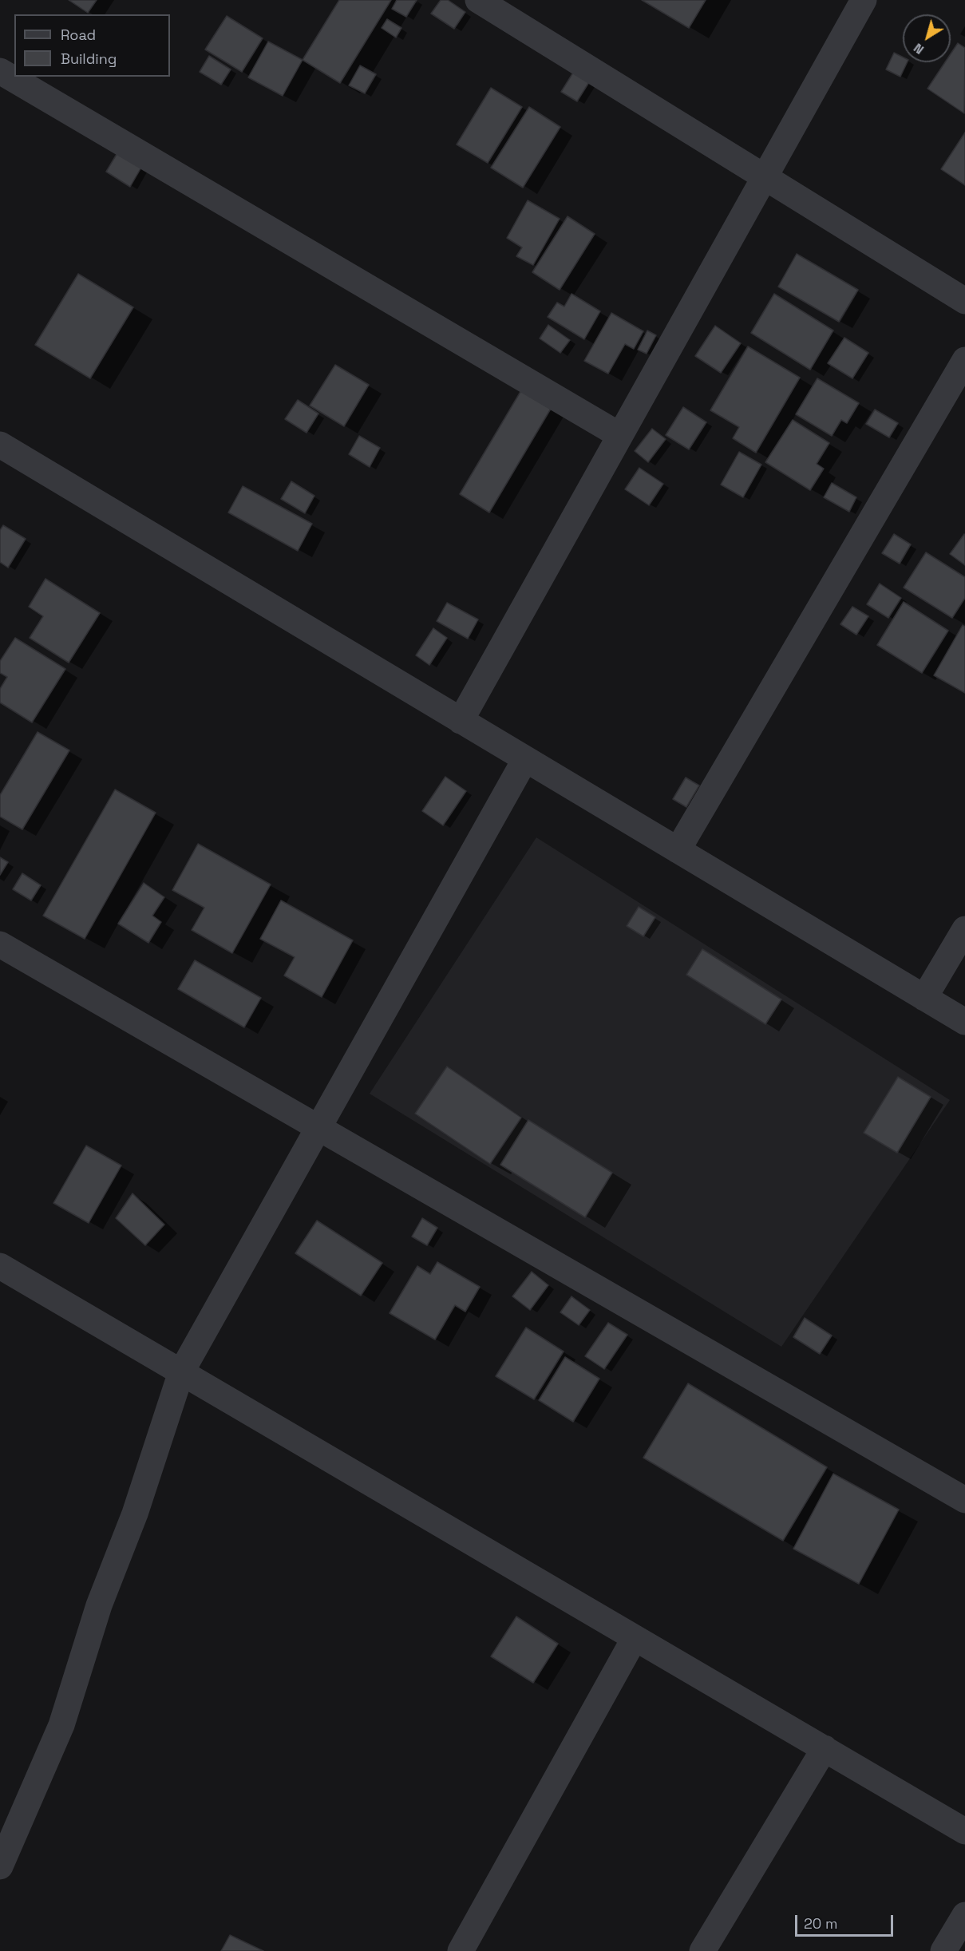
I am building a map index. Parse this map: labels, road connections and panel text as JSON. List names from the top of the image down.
{
  "legend": ["Road", "Building"],
  "scale_bar": "20 m",
  "north": "bottom left"
}
